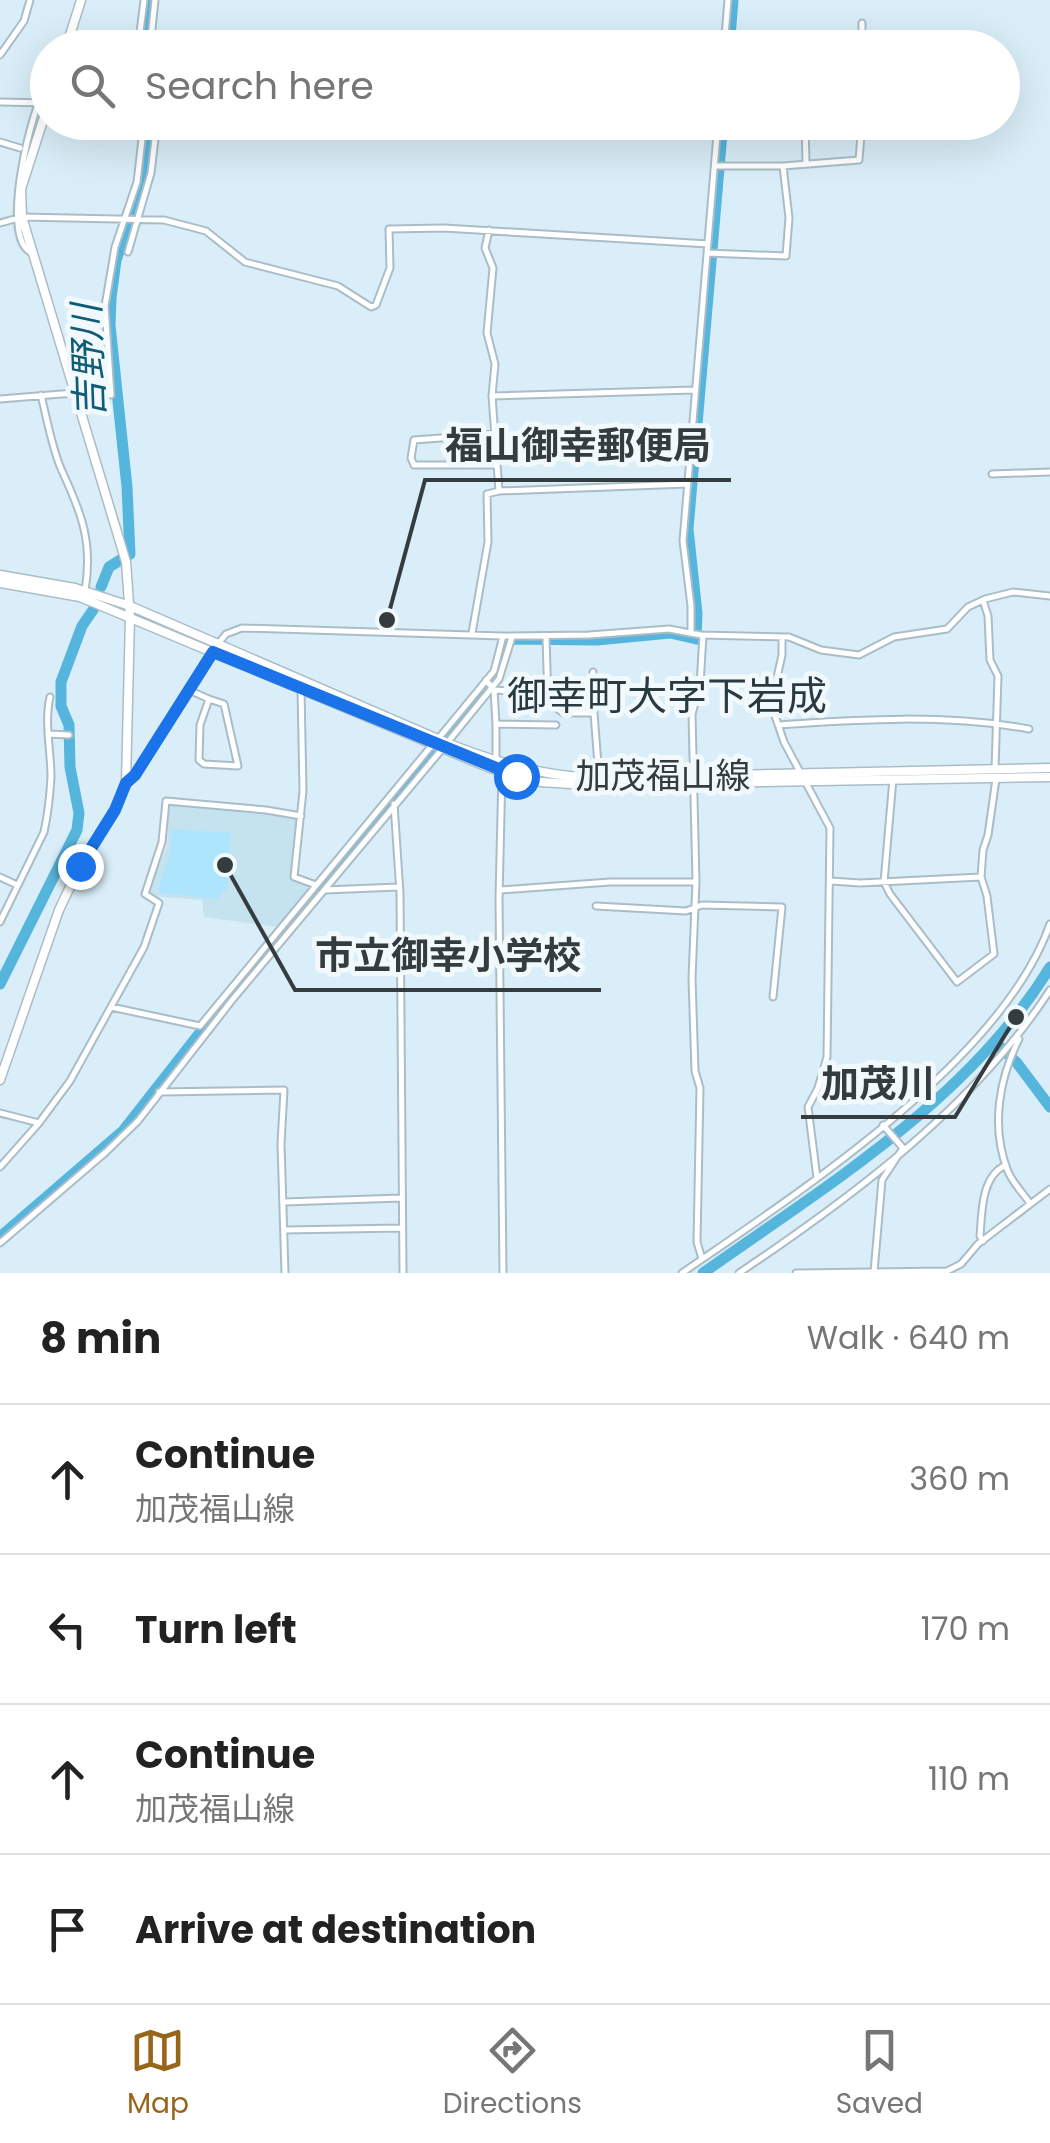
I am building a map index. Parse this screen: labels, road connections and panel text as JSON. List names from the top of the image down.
{
  "streets": {
    "main road": ["加茂福山線"]
  },
  "districts": ["御幸町大字下岩成"],
  "water": ["吉野川"],
  "places": ["福山御幸郵便局", "市立御幸小学校", "加茂川"],
  "page": {
    "search": "Search here",
    "heading": ["8 min", "Walk · 640 m"],
    "list": [
      ["Continue", "加茂福山線", "360 m"],
      ["Turn left", "170 m"],
      ["Continue", "加茂福山線", "110 m"],
      "Arrive at destination"
    ],
    "nav": ["Map", "Directions", "Saved"]
  }
}
